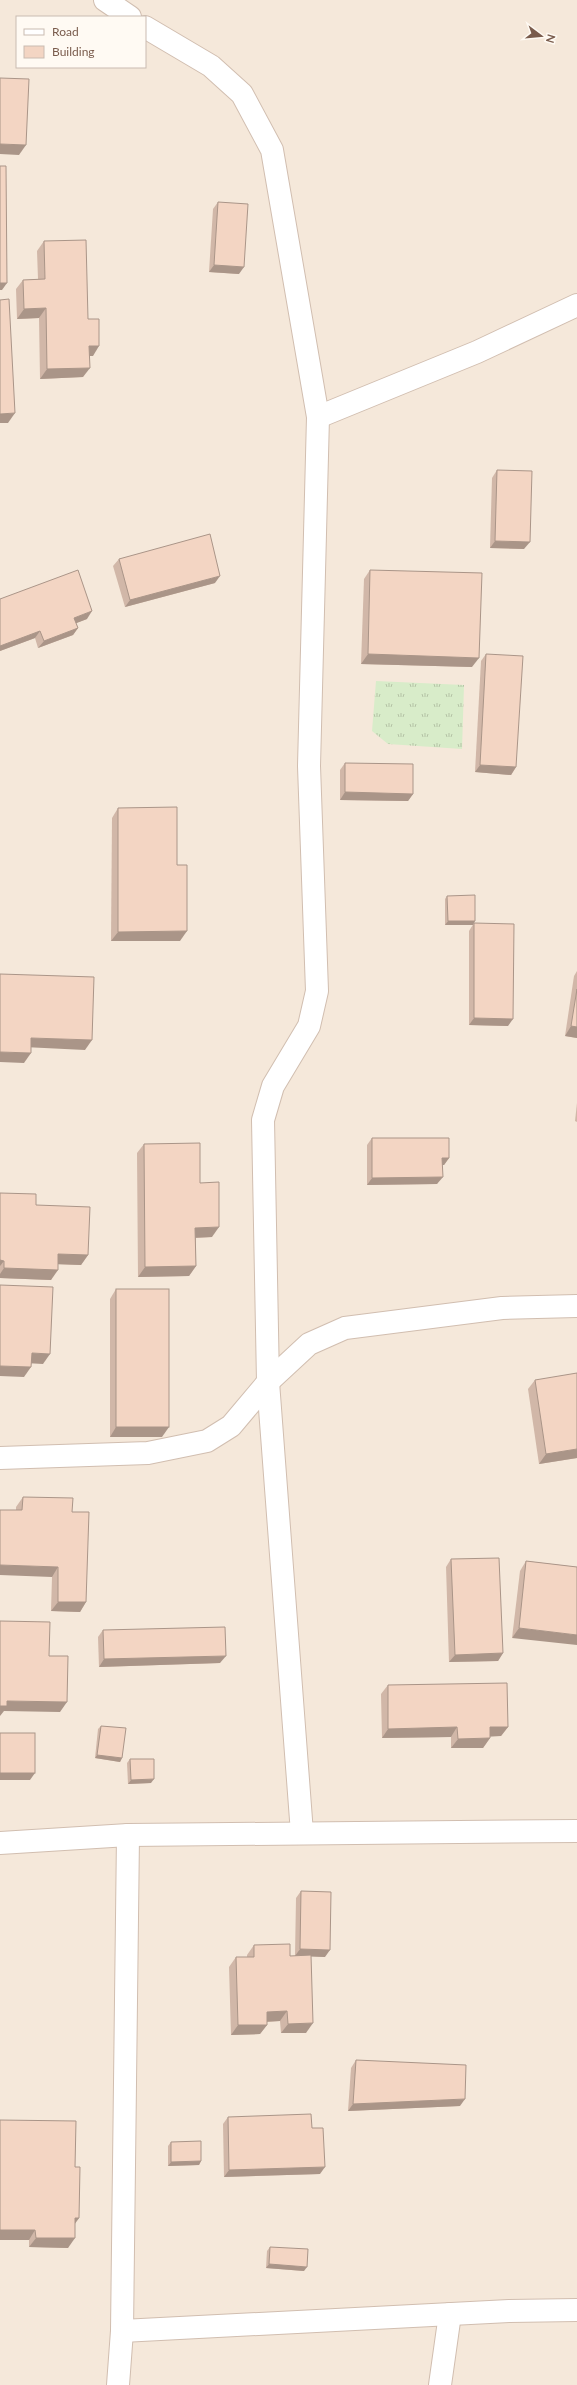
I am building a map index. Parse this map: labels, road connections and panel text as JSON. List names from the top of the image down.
{
  "legend": ["Road", "Building"],
  "north": "right"
}
